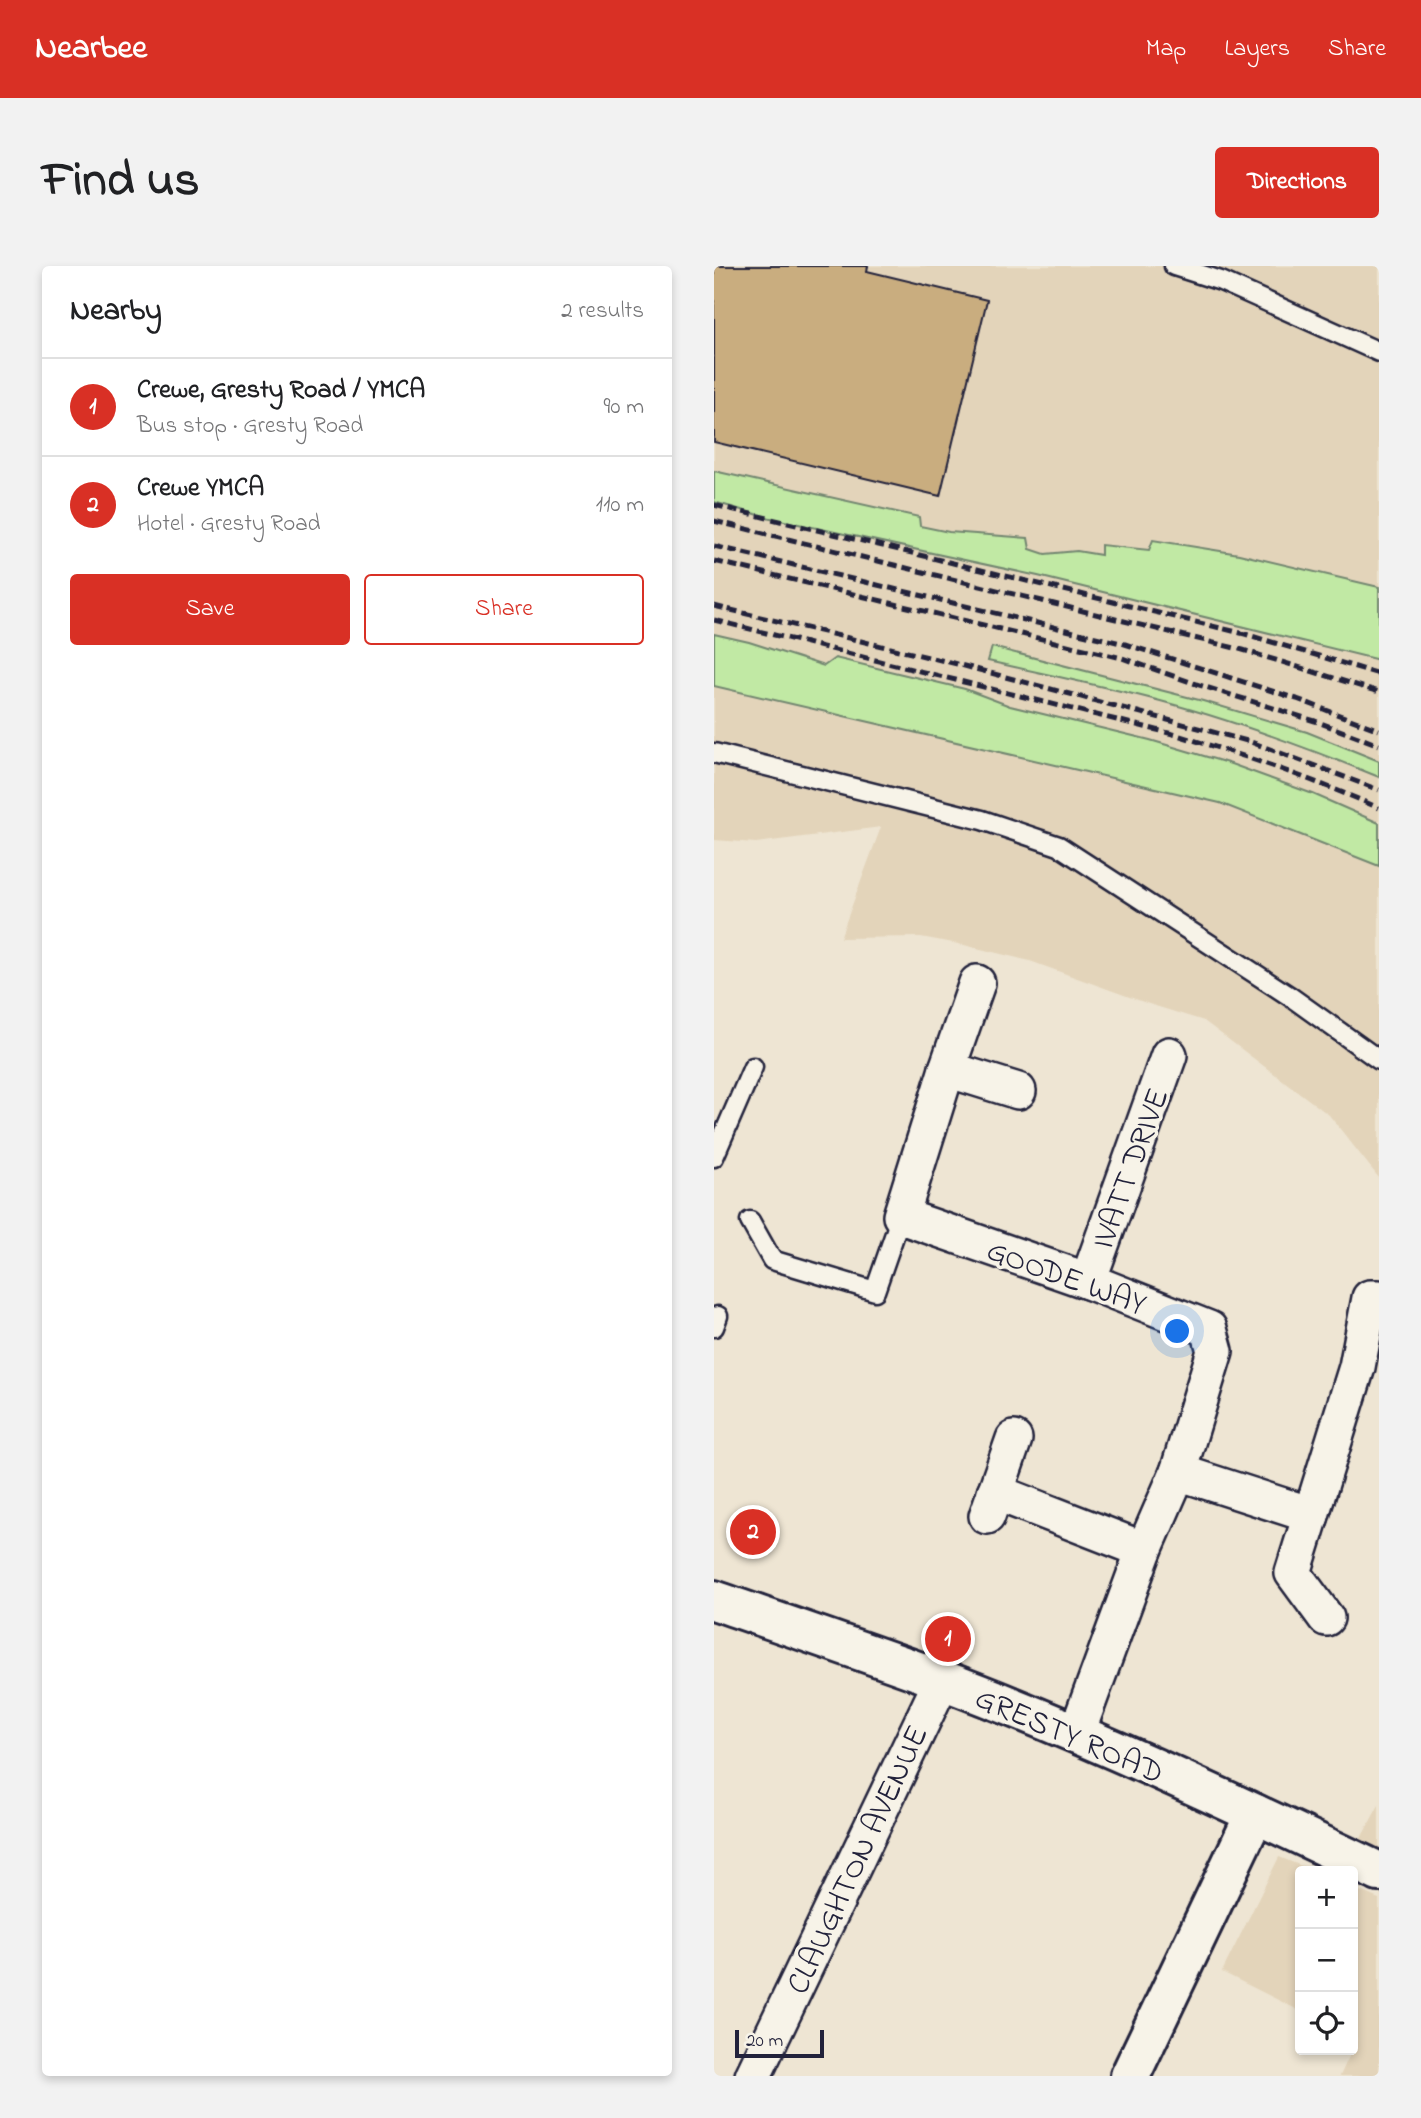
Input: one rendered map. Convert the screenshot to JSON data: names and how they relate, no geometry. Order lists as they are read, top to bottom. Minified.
{"streets":{"main road":["GRESTY ROAD"],"street":["IVATT DRIVE","GOODE WAY","CLAUGHTON AVENUE"]},"crossings":[["IVATT DRIVE","GOODE WAY"],["GOODE WAY","GRESTY ROAD"],["GRESTY ROAD","CLAUGHTON AVENUE"]],"scale_bar":"20 m","page":{"header":"Nearbee","nav":["Map","Layers","Share"],"title":"Find us","buttons":["Directions",["Save","Share"]],"heading":["Nearby","2 results"],"list":[{"mark":"1","name":"Crewe, Gresty Road / YMCA","note":"Bus stop · Gresty Road","value":"90 m"},{"mark":"2","name":"Crewe YMCA","note":"Hotel · Gresty Road","value":"110 m"}],"pins":["2","1"],"map_buttons":["+","−"],"scale":"20 m"}}
